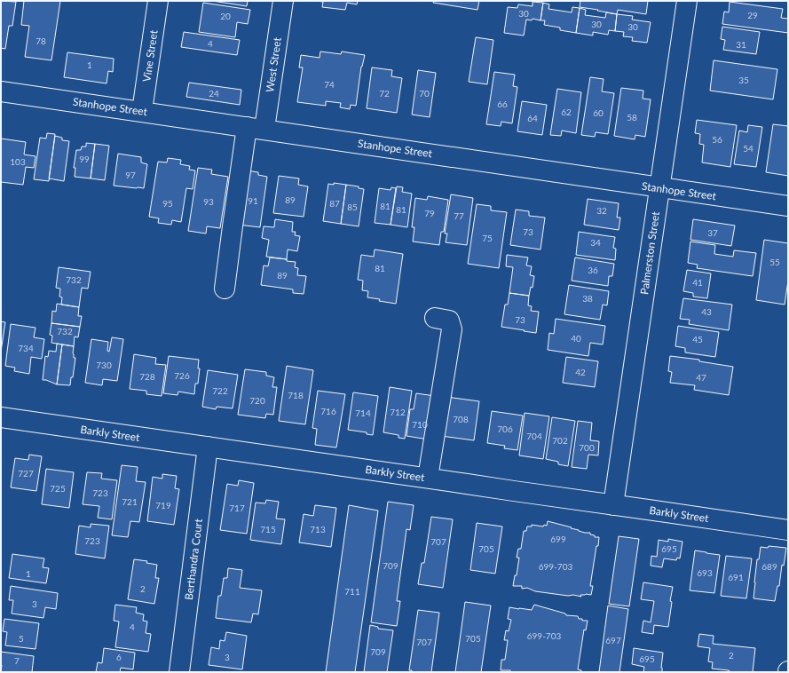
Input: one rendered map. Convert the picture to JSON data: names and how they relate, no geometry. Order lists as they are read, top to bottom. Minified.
{"streets":{"street":["Vine Street","West Street","Stanhope Street","Palmerston Street","Barkly Street","Berthandra Court"]},"crossings":[["Vine Street","Stanhope Street"],["West Street","Stanhope Street"],["Stanhope Street","Palmerston Street"],["Palmerston Street","Barkly Street"],["Barkly Street","Berthandra Court"]],"house_numbers":["30","29","20","30","30","78","4","31","1","35","74","24","72","70","66","62","60","58","64","56","54","99","103","97","89","91","93","95","87","81","85","81","32","79","77","73","37","75","34","55","81","36","89","732","41","38","43","73","732","40","45","734","730","42","726","728","47","722","718","720","716","712","714","708","710","706","704","702","700","727","725","723","721","719","717","715","713","699","723","707","705","695","709","699-703","689","693","1","691","2","711","3","4","699-703","5","705","697","707","709","2","6","3","695","7"]}
